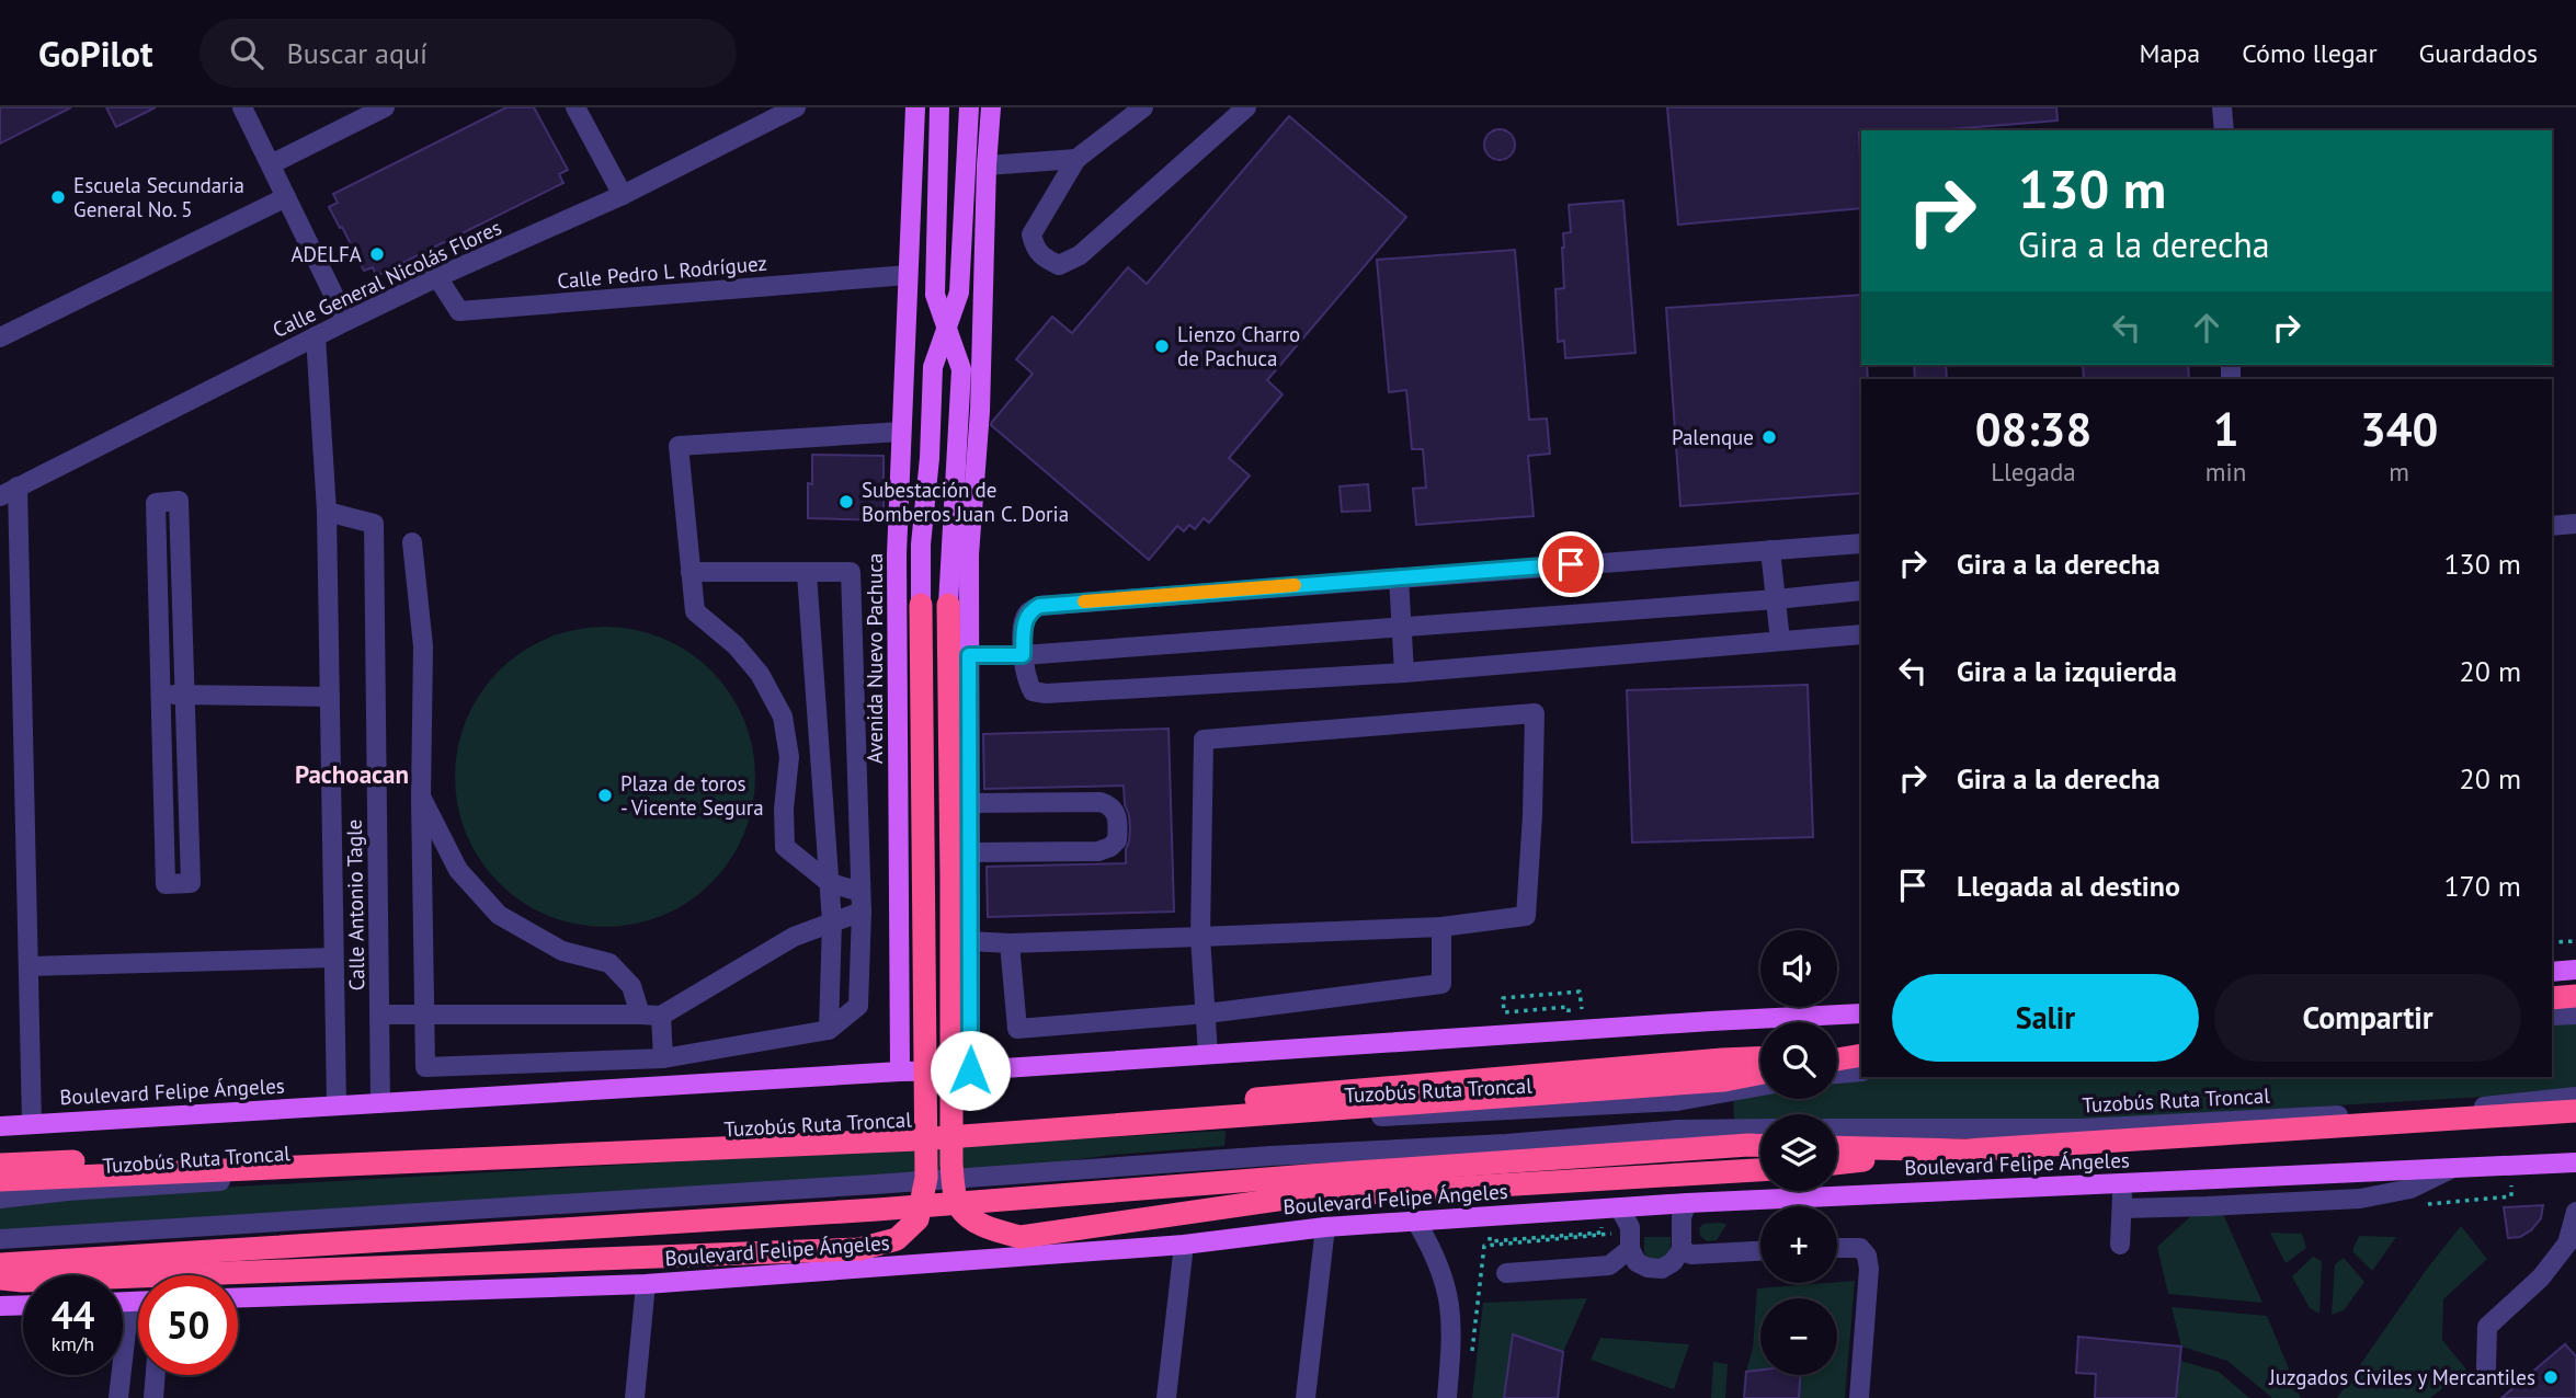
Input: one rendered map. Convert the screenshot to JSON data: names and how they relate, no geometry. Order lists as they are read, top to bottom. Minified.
{"streets":{"highway":["Boulevard Felipe Ángeles"],"main road":["Avenida Nuevo Pachuca"],"street":["Calle Pedro L Rodríguez","Calle General Nicolás Flores","Calle Antonio Tagle","Tuzobús Ruta Troncal"]},"crossings":[["Calle Pedro L Rodríguez","Calle General Nicolás Flores"],["Calle Pedro L Rodríguez","Avenida Nuevo Pachuca"],["Calle General Nicolás Flores","Calle Antonio Tagle"],["Avenida Nuevo Pachuca","Boulevard Felipe Ángeles"],["Calle Antonio Tagle","Boulevard Felipe Ángeles"]],"districts":["Pachoacan"],"places":["Escuela Secundaria General No. 5","ADELFA","Lienzo Charro de Pachuca","Palenque","Subestación de Bomberos Juan C. Doria","Plaza de toros - Vicente Segura","Juzgados Civiles y Mercantiles"],"page":{"header":"GoPilot","search":"Buscar aquí","nav":["Mapa","Cómo llegar","Guardados"],"turn":["130 m","Gira a la derecha"],"eta":["08:38","Llegada","1","min","340","m"],"list":[{"name":"Gira a la derecha","value":"130 m"},{"name":"Gira a la izquierda","value":"20 m"},{"name":"Gira a la derecha","value":"20 m"},{"name":"Llegada al destino","value":"170 m"}],"map_buttons":["+","−"],"buttons":["Salir","Compartir"],"speed":"44 km/h","limit":"50"}}
